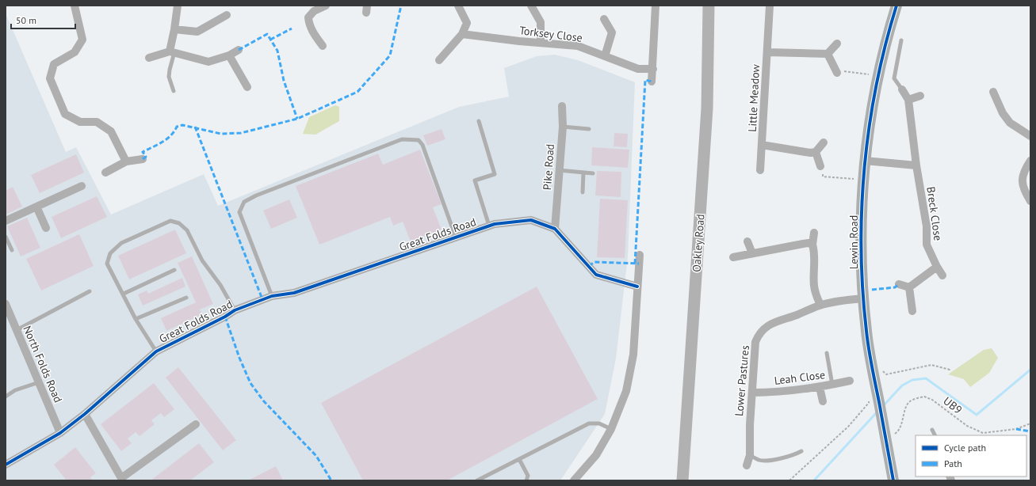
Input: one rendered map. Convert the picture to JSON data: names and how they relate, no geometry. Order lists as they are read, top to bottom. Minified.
{"streets":{"main road":["Oakley Road"],"street":["Torksey Close","Little Meadow","Pike Road","Breck Close","Great Folds Road","Lewin Road","North Folds Road","Leah Close","Lower Pastures"],"path":["UB9"]},"crossings":[["Pike Road","Great Folds Road"],["Great Folds Road","North Folds Road"],["Lewin Road","Lower Pastures"],["Lewin Road","UB9"],["Leah Close","Lower Pastures"]],"legend":["Cycle path","Path"],"scale_bar":"50 m"}
